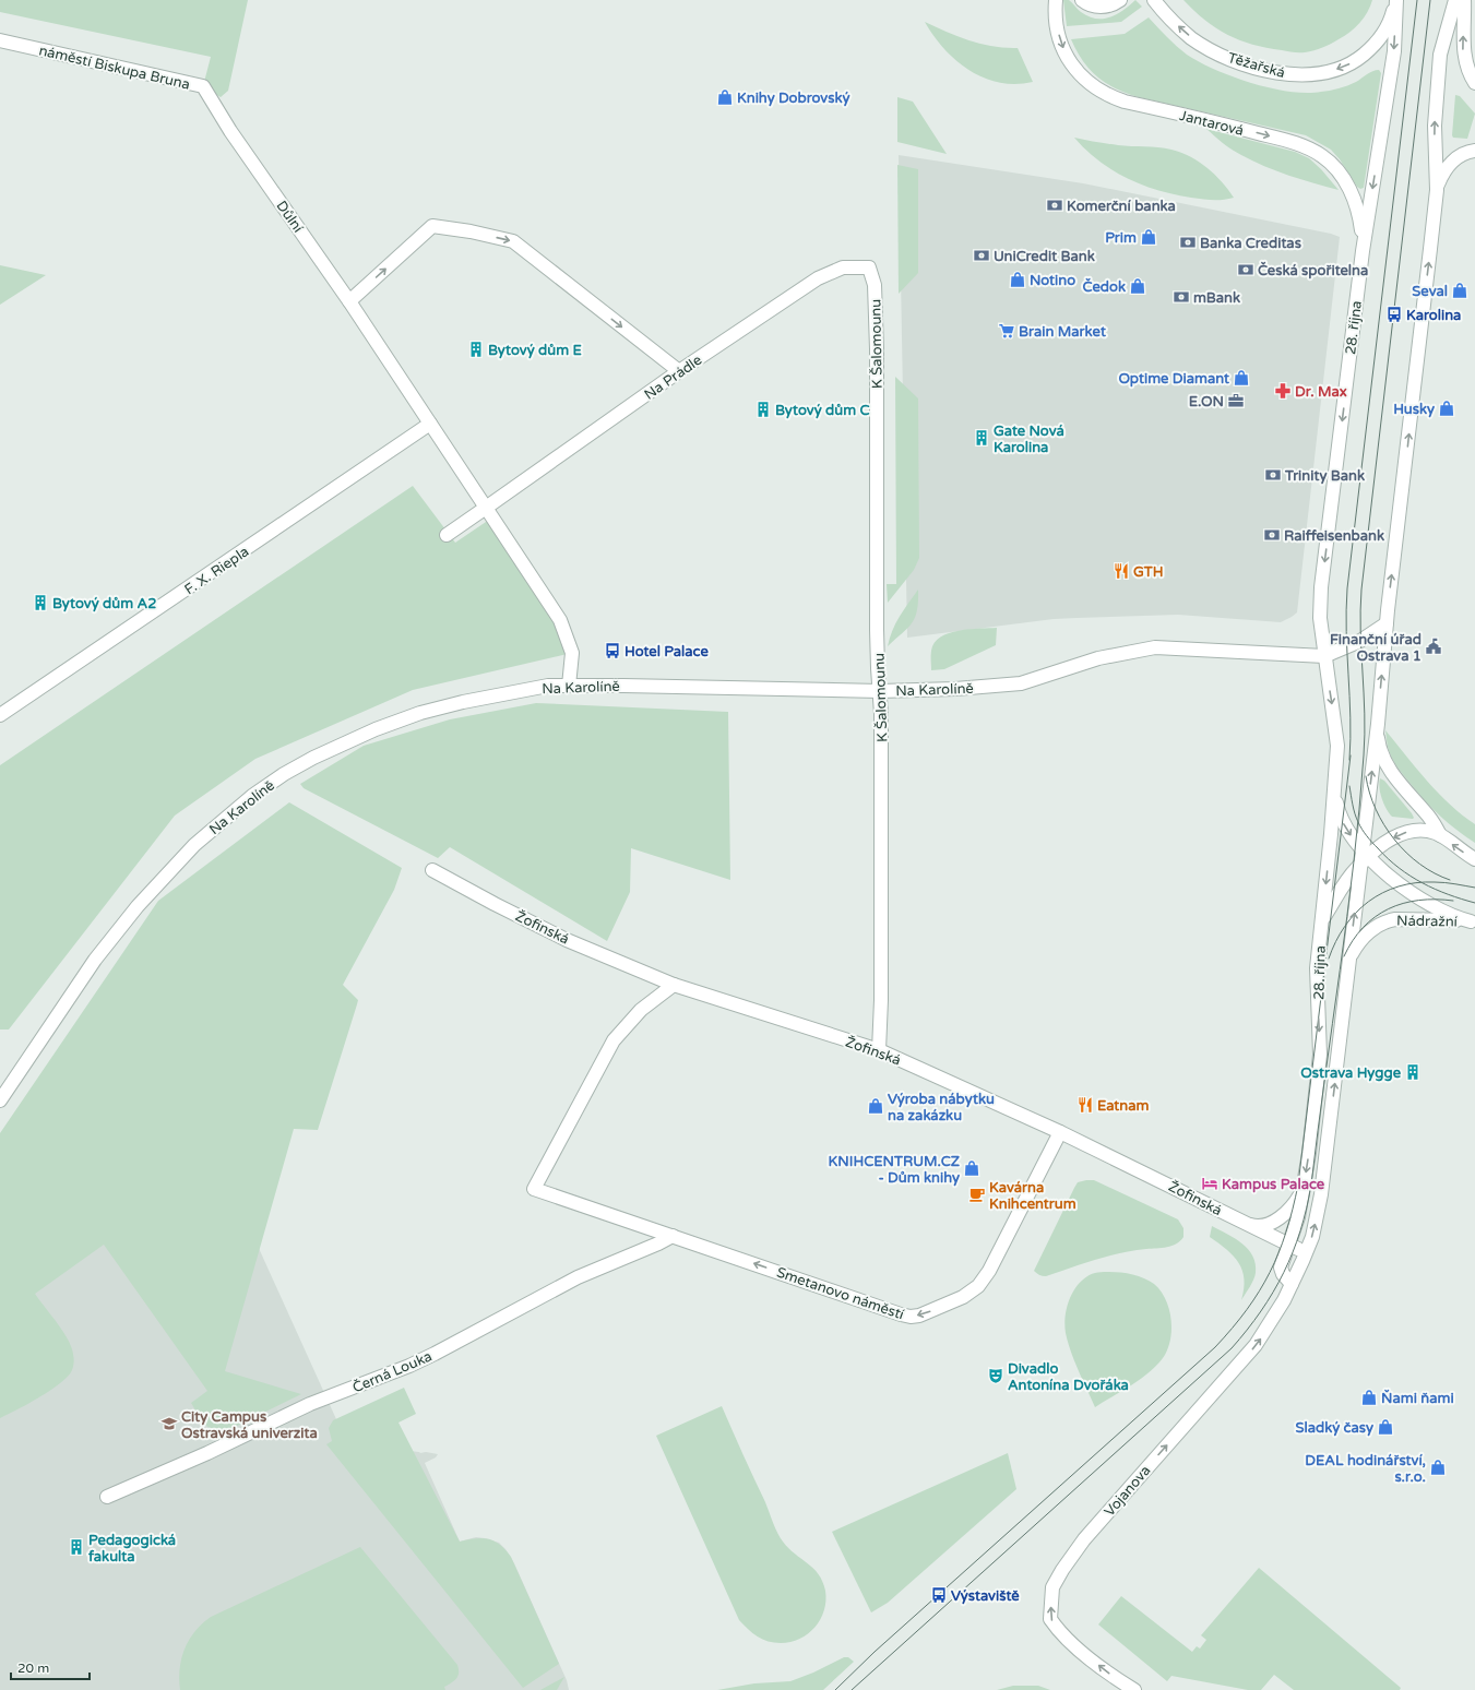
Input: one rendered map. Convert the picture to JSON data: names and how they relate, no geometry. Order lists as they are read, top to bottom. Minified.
{"streets":{"street":["Těžařská","náměstí Biskupa Bruna","Jantarová","Důlní","28. října","K Šalomounu","Na Prádle","F. X. Riepla","Na Karolíně","Nádražní","Žofinská","Smetanovo náměstí","Černá Louka","Vojanova"]},"crossings":[["Těžařská","28. října"],["náměstí Biskupa Bruna","Důlní"],["Jantarová","28. října"],["28. října","Na Karolíně"],["28. října","Nádražní"],["28. října","Žofinská"],["28. října","Vojanova"],["K Šalomounu","Na Prádle"],["K Šalomounu","Na Karolíně"],["K Šalomounu","Žofinská"],["Nádražní","Vojanova"],["Žofinská","Smetanovo náměstí"],["Žofinská","Vojanova"],["Smetanovo náměstí","Černá Louka"]],"one_way":["Jantarová","Smetanovo náměstí","Vojanova"],"places":{"shop":["Knihy Dobrovský","Prim","Notino","Čedok","Seval","Optime Diamant","Husky","Výroba nábytku na zakázku","KNIHCENTRUM.CZ - Dům knihy","Ňami ňami","Sladký časy","DEAL hodinářství, s.r.o."],"bank":["Komerční banka","Banka Creditas","UniCredit Bank","Česká spořitelna","mBank","Trinity Bank","Raiffeisenbank"],"bus stop":["Karolina","Hotel Palace","Výstaviště"],"supermarket":["Brain Market"],"building":["Bytový dům E","Bytový dům C","Gate Nová Karolina","Bytový dům A2","Ostrava Hygge","Pedagogická fakulta"],"pharmacy":["Dr. Max"],"office":["E.ON"],"restaurant":["GTH","Eatnam"],"public building":["Finanční úřad Ostrava 1"],"hotel":["Kampus Palace"],"cafe":["Kavárna Knihcentrum"],"theatre":["Divadlo Antonína Dvořáka"],"school or university":["City Campus Ostravská univerzita"]},"scale_bar":"20 m"}
